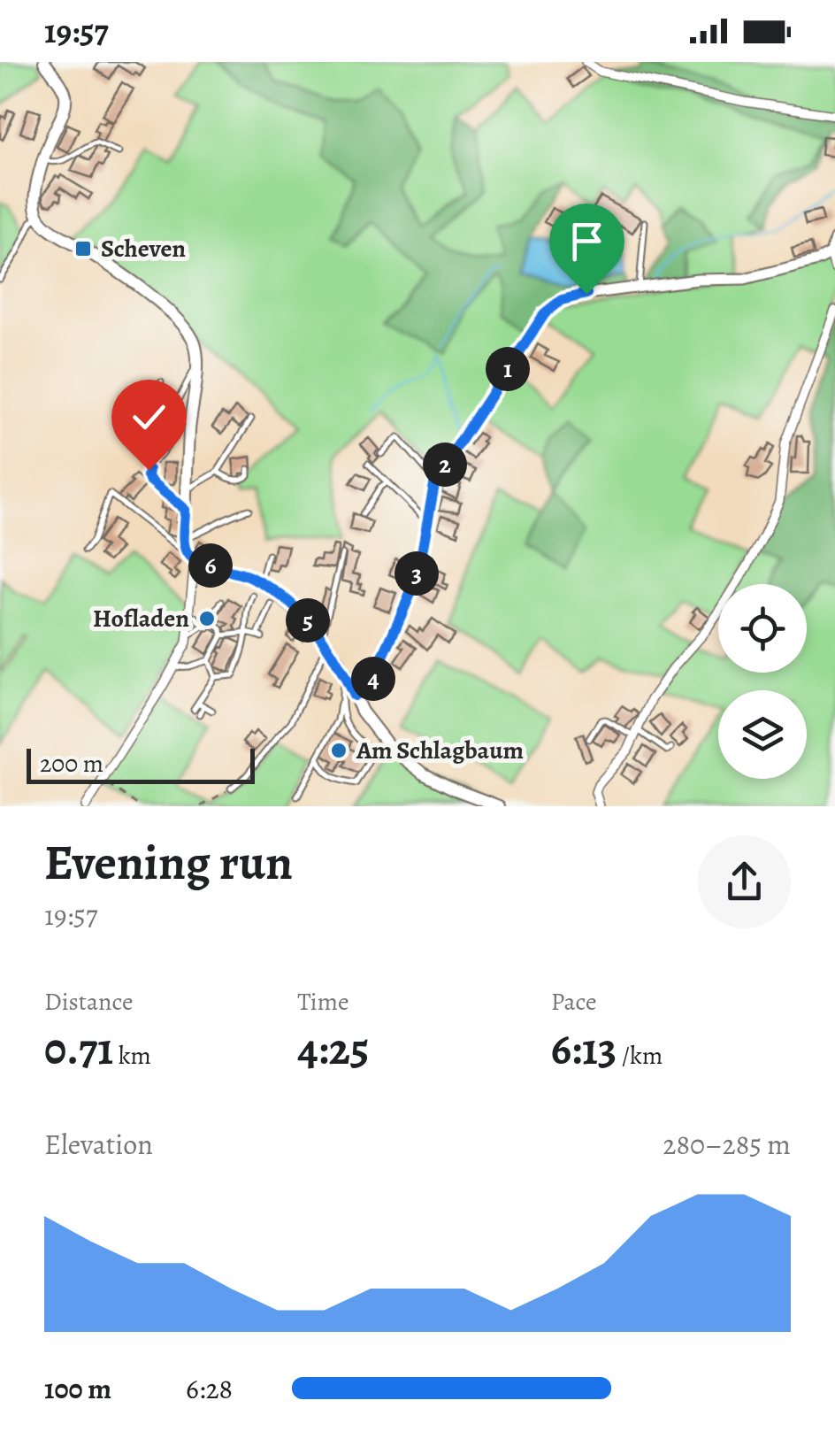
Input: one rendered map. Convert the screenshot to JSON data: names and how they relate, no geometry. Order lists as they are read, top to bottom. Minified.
{"places":{"transit":["Scheven"],"other":["Hofladen","Am Schlagbaum"]},"scale_bar":"200 m","page":{"status":"19:57","pins":["1","2","6","3","5","4"],"scale":"200 m","heading":["Evening run","19:57"],"stats":[["Distance","0.71 km"],["Time","4:25"],["Pace","6:13 /km"]],"chart":["Elevation","280–285 m"],"list":[{"name":"100 m","note":"6:28"}]}}
